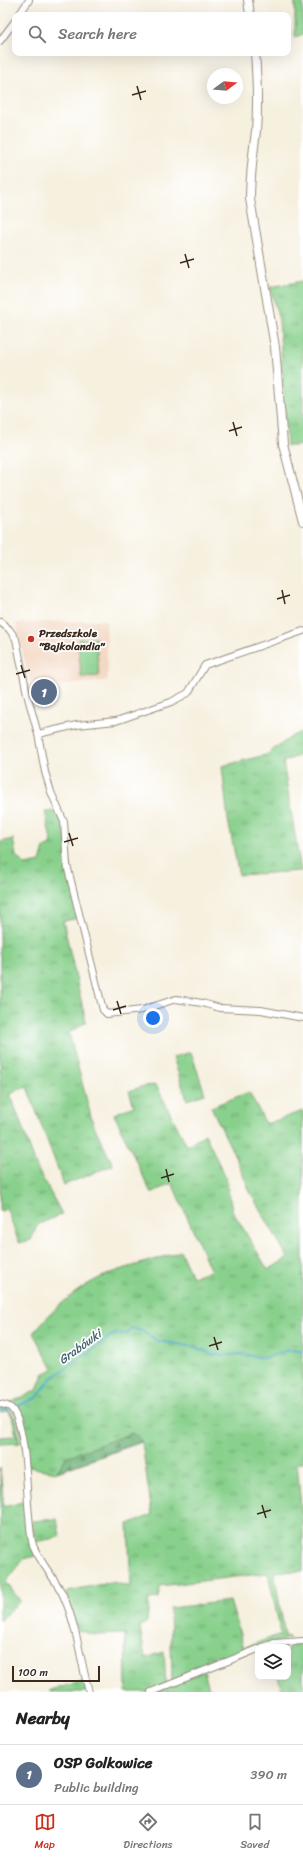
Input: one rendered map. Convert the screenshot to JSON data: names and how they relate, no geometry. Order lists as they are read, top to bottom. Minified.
{"water":["Grabówki"],"places":["Przedszkole \"Bajkolandia\""],"scale_bar":"100 m","north":"right","page":{"search":"Search here","pins":"1","scale":"100 m","heading":"Nearby","list":[{"mark":"1","name":"OSP Golkowice","note":"Public building","value":"390 m"}],"nav":["Map","Directions","Saved"]}}
